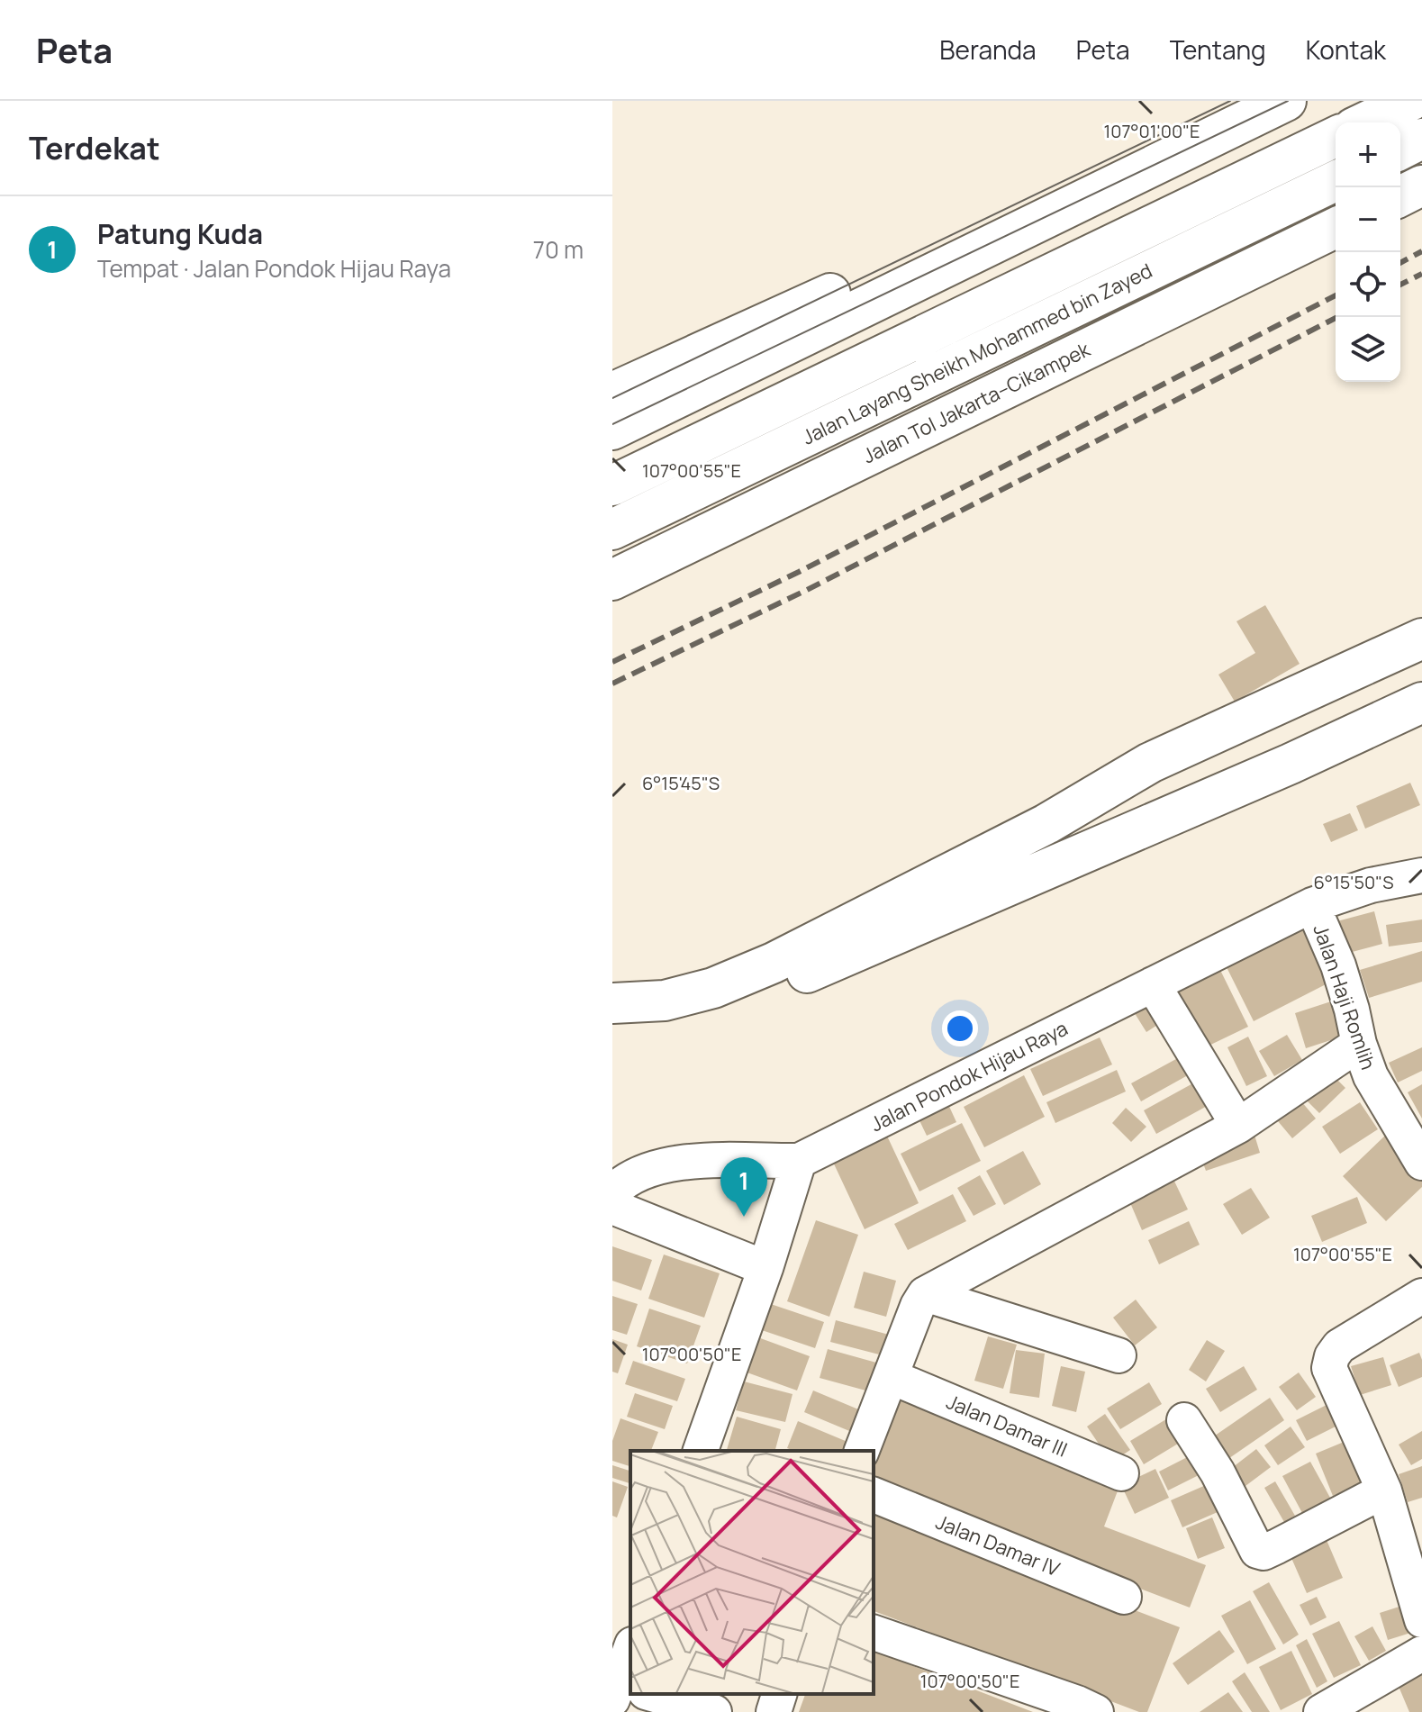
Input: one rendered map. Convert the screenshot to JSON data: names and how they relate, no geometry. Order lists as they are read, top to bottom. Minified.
{"streets":{"highway":["Jalan Layang Sheikh Mohammed bin Zayed","Jalan Tol Jakarta–Cikampek"],"street":["Jalan Haji Romlih","Jalan Pondok Hijau Raya","Jalan Damar III","Jalan Damar IV"]},"crossings":[["Jalan Haji Romlih","Jalan Pondok Hijau Raya"]],"page":{"header":"Peta","nav":["Beranda","Peta","Tentang","Kontak"],"heading":"Terdekat","map_buttons":["+","−"],"list":[{"mark":"1","name":"Patung Kuda","note":"Tempat · Jalan Pondok Hijau Raya","value":"70 m"}],"pins":"1"},"coordinates":["107°01'00\"E","107°00'55\"E","6°15'45\"S","6°15'50\"S","107°00'50\"E"]}
